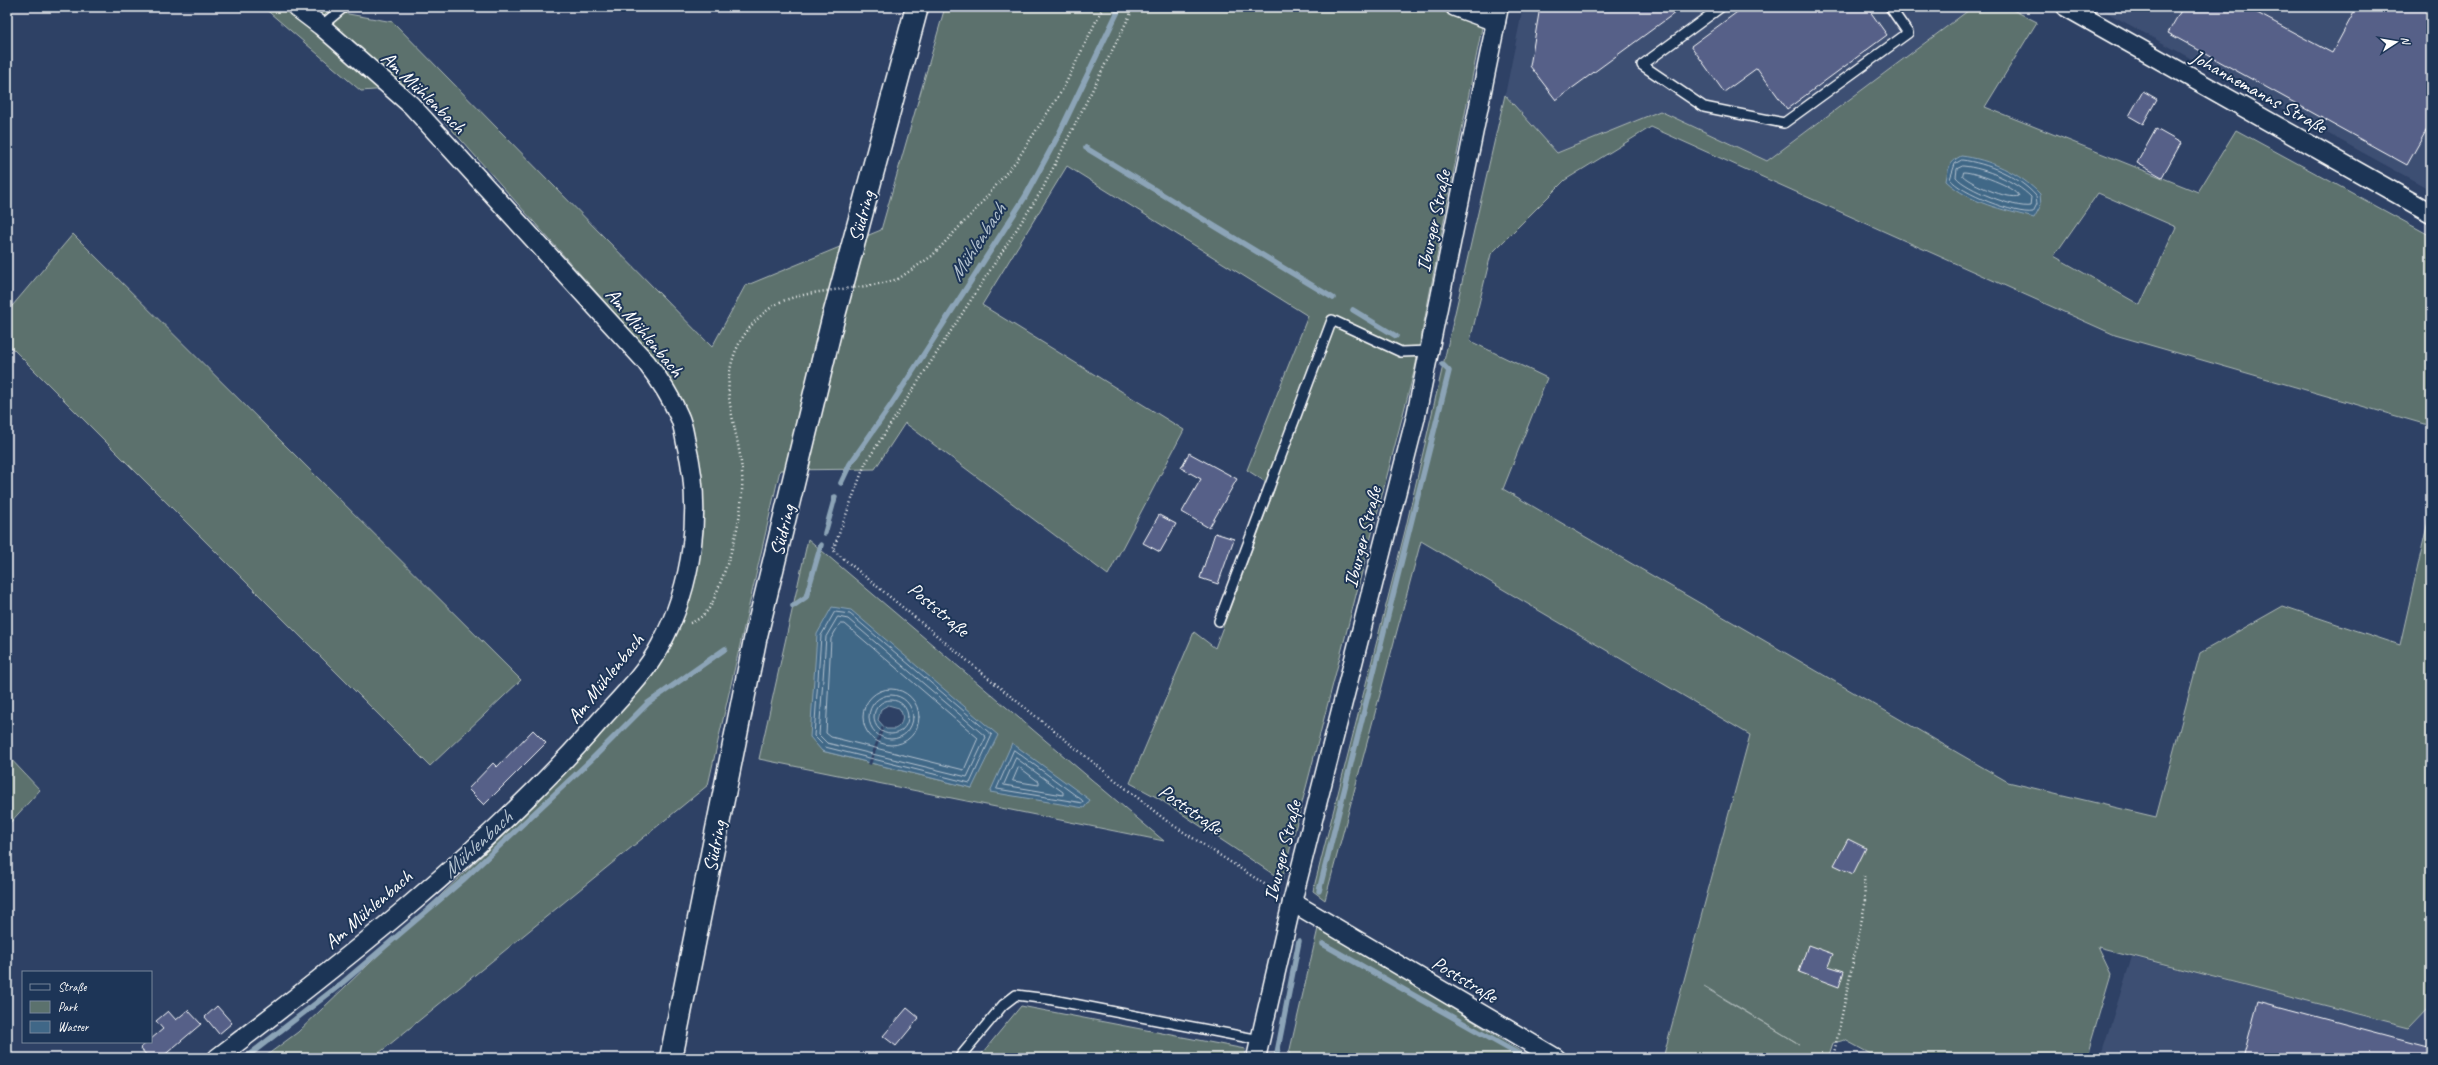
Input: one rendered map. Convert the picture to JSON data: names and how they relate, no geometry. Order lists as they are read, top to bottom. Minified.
{"streets":{"main road":["Südring"],"street":["Johannemanns Straße","Am Mühlenbach","Iburger Straße","Poststraße"]},"crossings":[["Iburger Straße","Poststraße"]],"water":["Mühlenbach"],"legend":["Straße","Park","Wasser"],"north":"right"}
